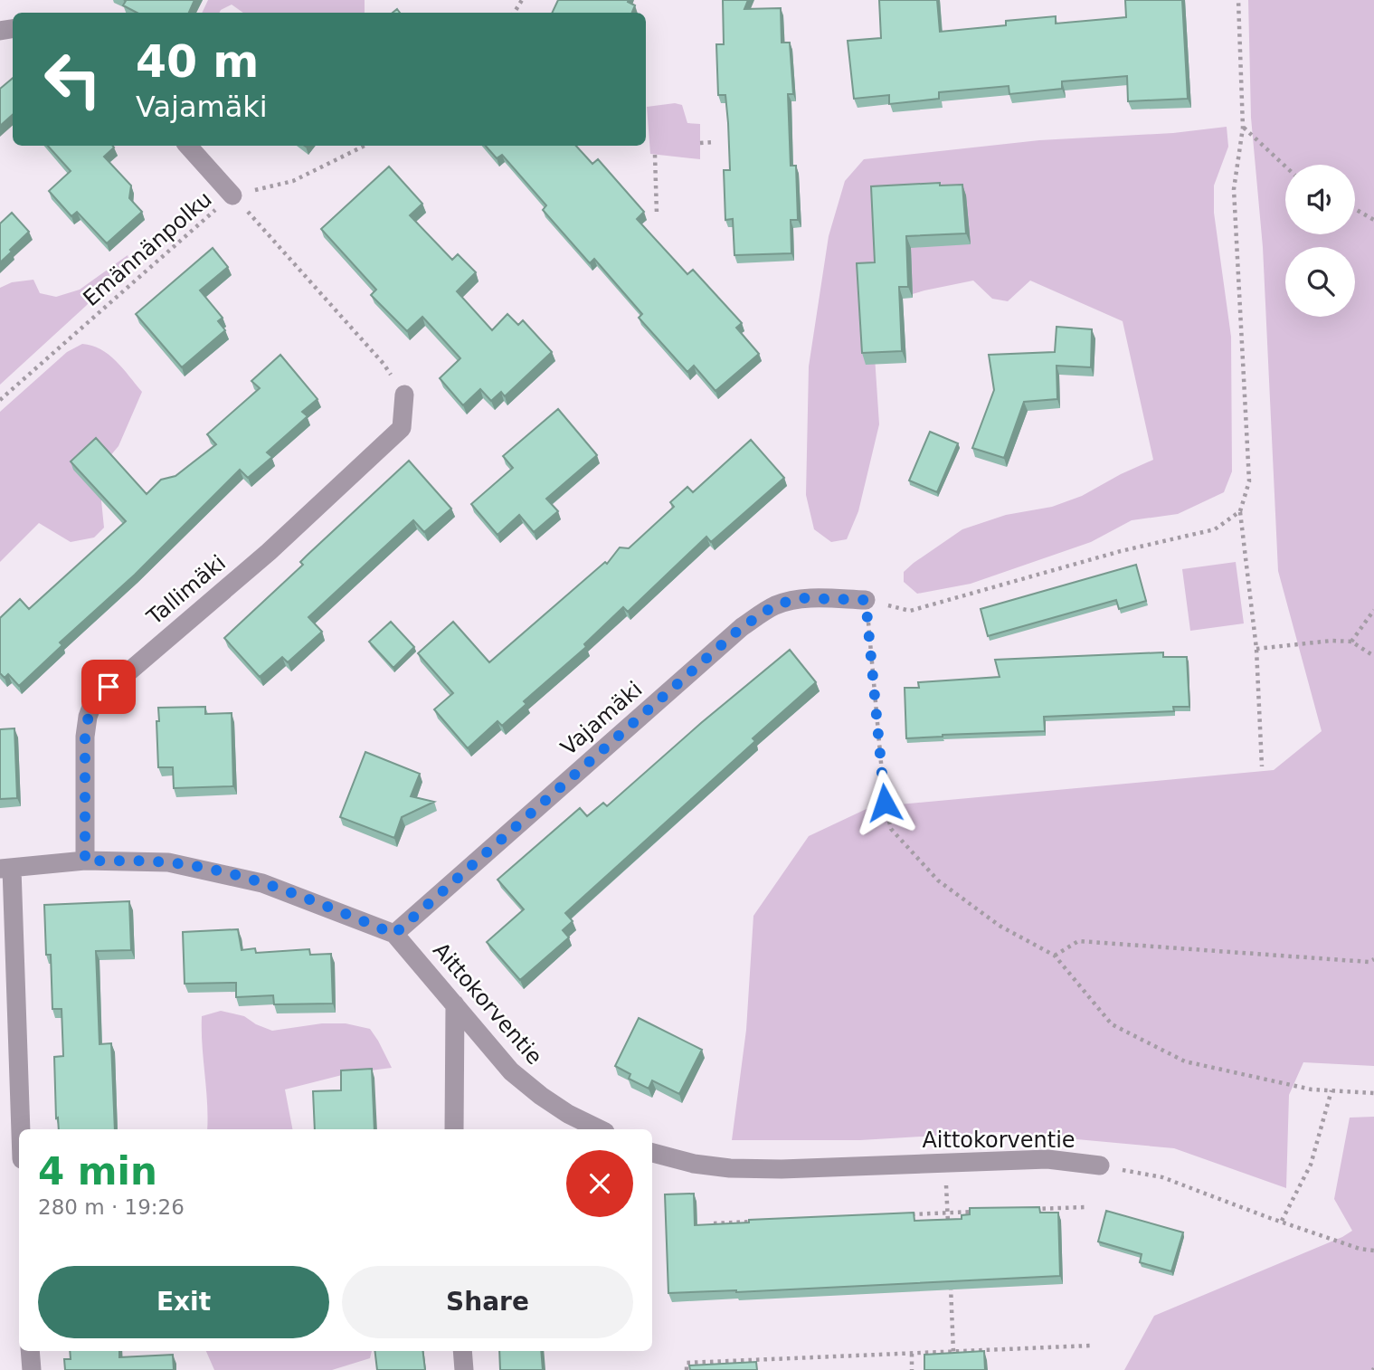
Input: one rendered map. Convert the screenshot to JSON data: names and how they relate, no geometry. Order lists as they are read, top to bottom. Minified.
{"streets":{"street":["Tallimäki","Vajamäki","Aittokorventie"],"path":["Emännänpolku"]},"crossings":[["Tallimäki","Aittokorventie"],["Vajamäki","Aittokorventie"]],"page":{"turn":["40 m","Vajamäki"],"heading":["4 min","280 m · 19:26"],"buttons":["Exit","Share"]}}
